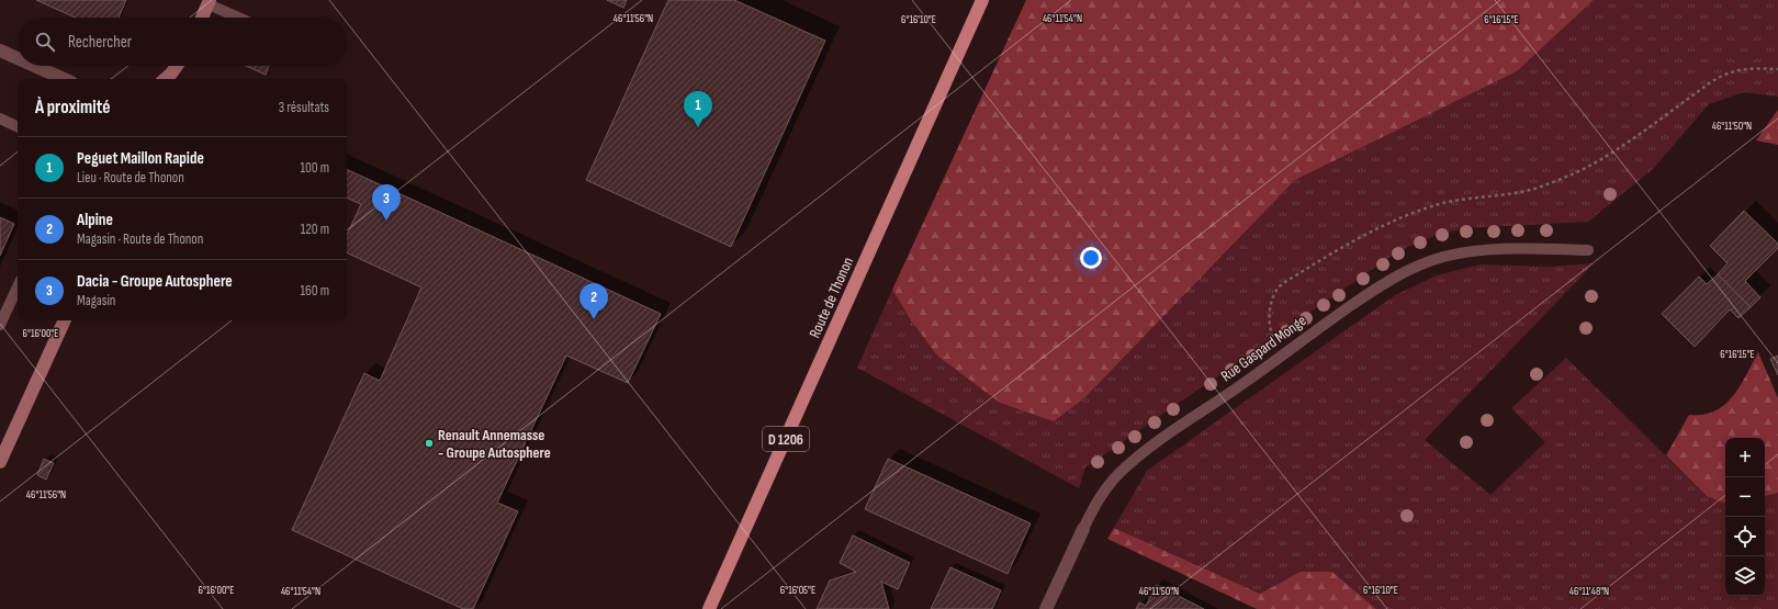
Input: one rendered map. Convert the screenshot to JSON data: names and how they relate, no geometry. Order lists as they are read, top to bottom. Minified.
{"streets":{"main road":["Route de Thonon","D 1206"],"street":["Rue Gaspard Monge"]},"places":["Renault Annemasse - Groupe Autosphere"],"page":{"search":"Rechercher","heading":["À proximité","3 résultats"],"pins":["1","3","2"],"list":[{"mark":"1","name":"Peguet Maillon Rapide","note":"Lieu · Route de Thonon","value":"100 m"},{"mark":"2","name":"Alpine","note":"Magasin · Route de Thonon","value":"120 m"},{"mark":"3","name":"Dacia - Groupe Autosphere","note":"Magasin","value":"160 m"}],"map_buttons":["+","−"]},"coordinates":["46°11'54\"N","46°11'56\"N","6°16'10\"E","6°16'15\"E","46°11'50\"N","6°16'00\"E","6°16'05\"E","46°11'48\"N"]}
